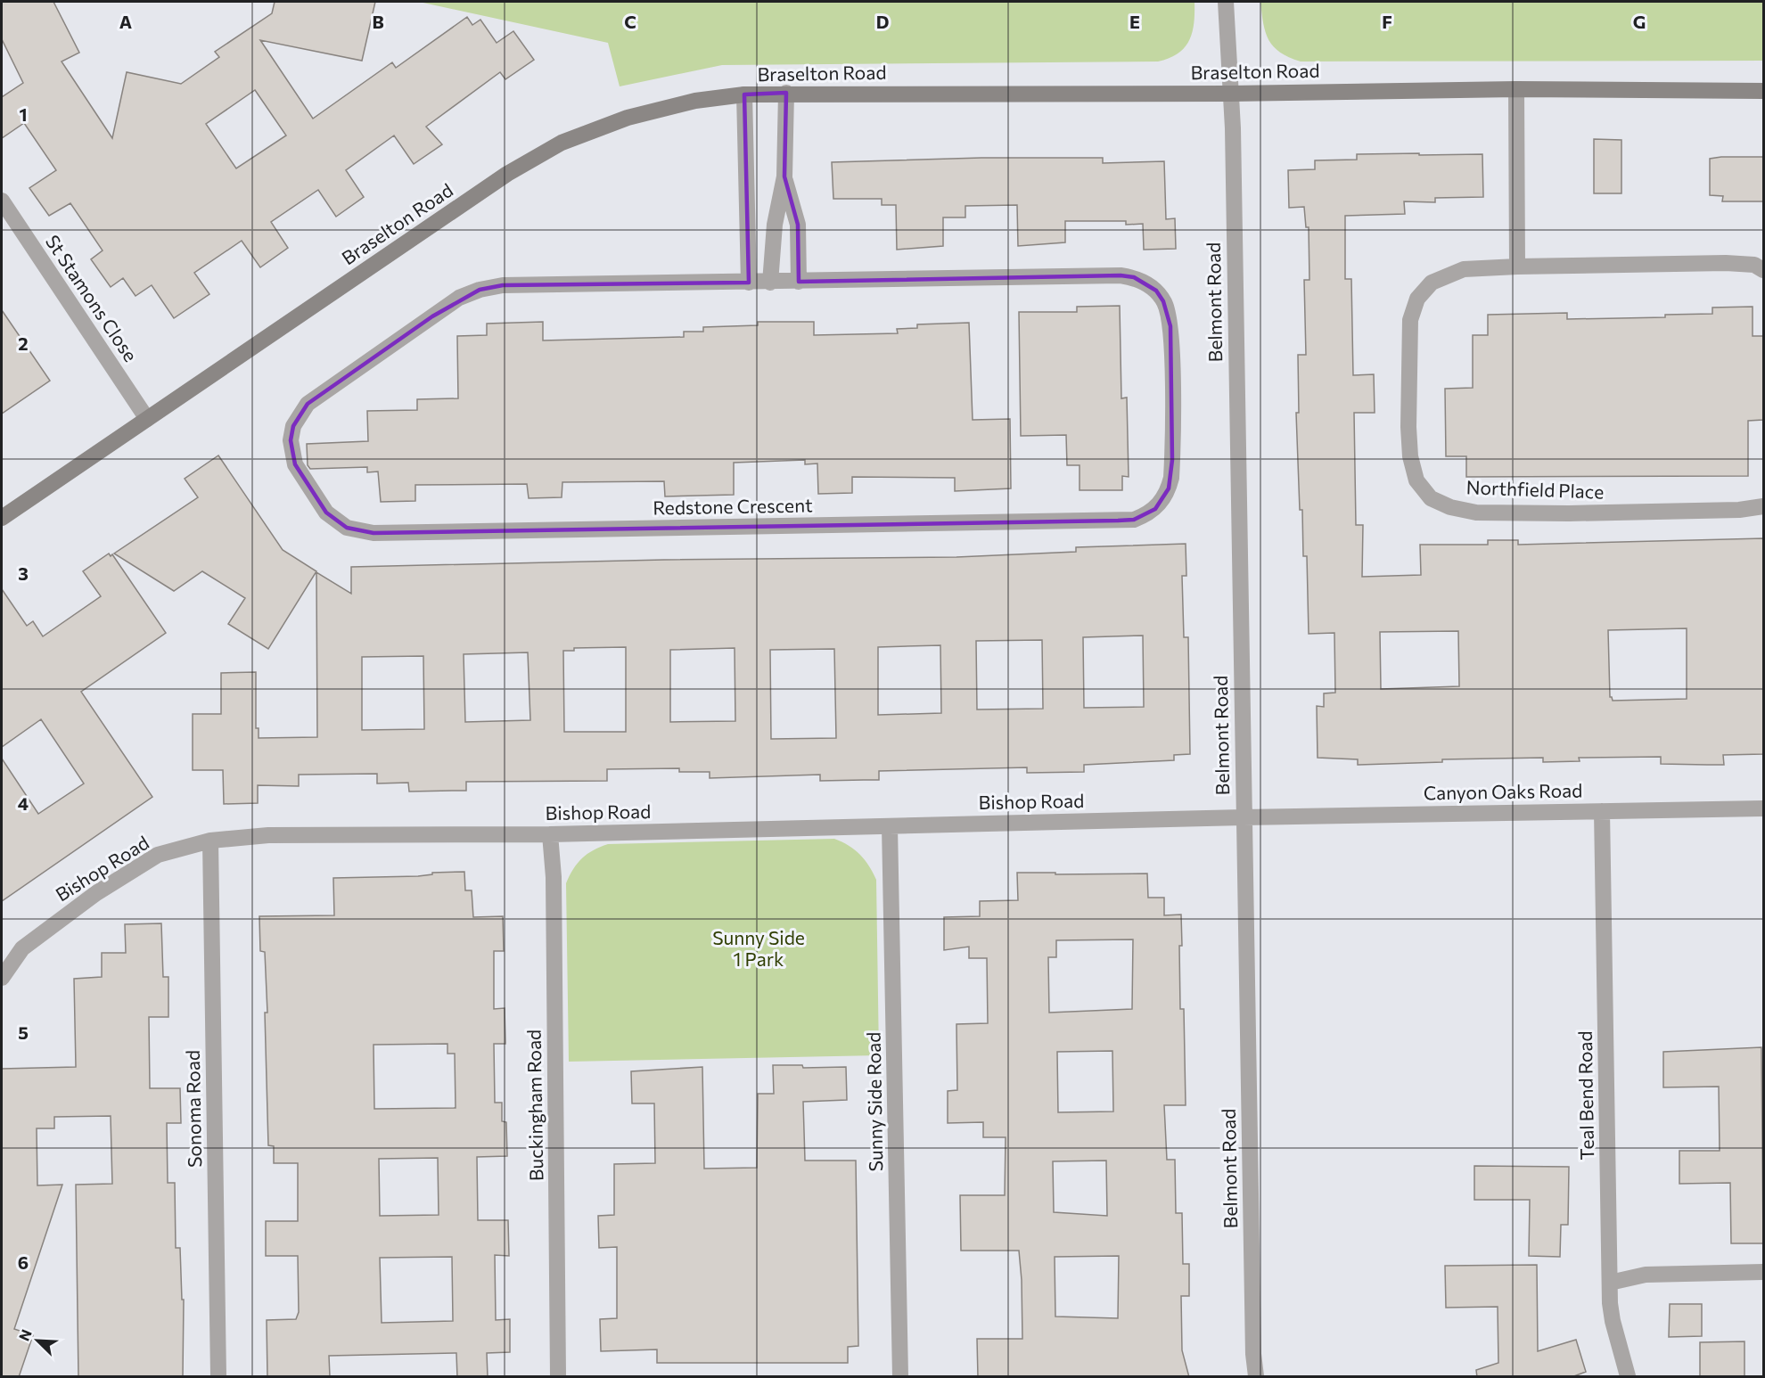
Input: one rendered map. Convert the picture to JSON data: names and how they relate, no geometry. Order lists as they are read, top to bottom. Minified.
{"streets":{"street":["Braselton Road","St Stamons Close","Belmont Road","Northfield Place","Redstone Crescent","Canyon Oaks Road","Bishop Road","Teal Bend Road","Sunny Side Road","Buckingham Road","Sonoma Road"]},"crossings":[["Braselton Road","St Stamons Close"],["Braselton Road","Belmont Road"],["Belmont Road","Canyon Oaks Road"],["Belmont Road","Bishop Road"],["Canyon Oaks Road","Bishop Road"],["Canyon Oaks Road","Teal Bend Road"],["Bishop Road","Sunny Side Road"],["Bishop Road","Buckingham Road"],["Bishop Road","Sonoma Road"]],"parks":["Sunny Side 1 Park"],"north":"top left","grid":{"columns":["A","B","C","D","E","F","G"],"rows":["1","2","3","4","5","6"]}}
